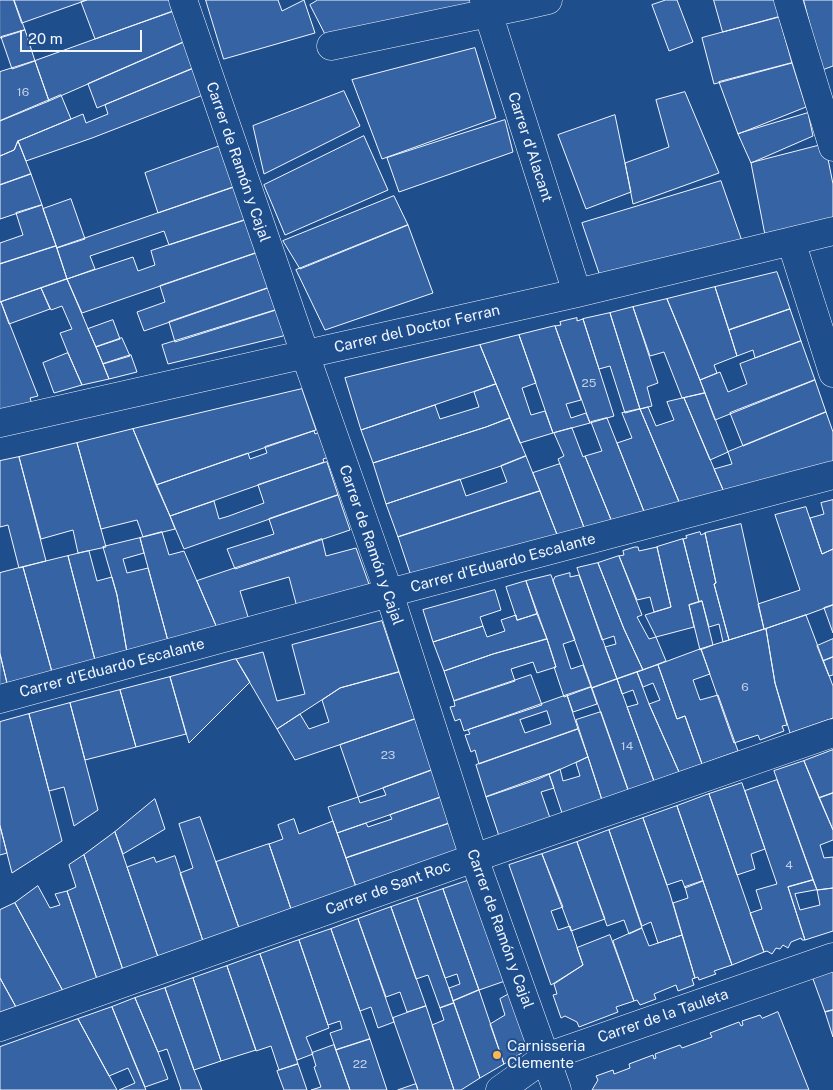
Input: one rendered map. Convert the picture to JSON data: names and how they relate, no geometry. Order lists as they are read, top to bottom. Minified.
{"streets":{"street":["Carrer d'Alacant","Carrer de Ramón y Cajal","Carrer del Doctor Ferran","Carrer d'Eduardo Escalante","Carrer de Sant Roc","Carrer de la Tauleta"]},"crossings":[["Carrer d'Alacant","Carrer del Doctor Ferran"],["Carrer de Ramón y Cajal","Carrer del Doctor Ferran"],["Carrer de Ramón y Cajal","Carrer d'Eduardo Escalante"],["Carrer de Ramón y Cajal","Carrer de Sant Roc"],["Carrer de Ramón y Cajal","Carrer de la Tauleta"]],"places":["Carnisseria Clemente"],"house_numbers":["16","25","6","14","23","4","22"],"scale_bar":"20 m"}
